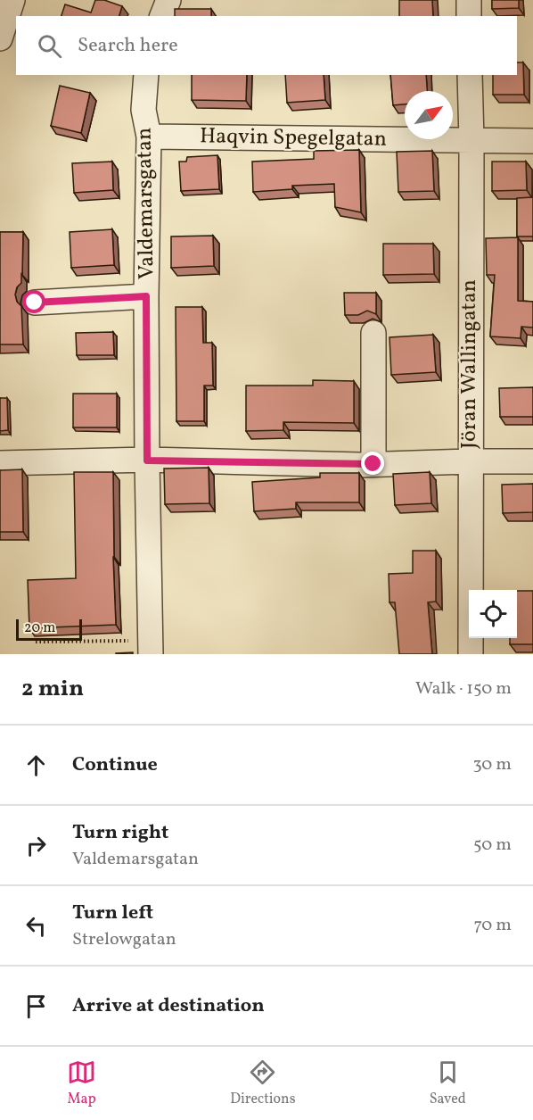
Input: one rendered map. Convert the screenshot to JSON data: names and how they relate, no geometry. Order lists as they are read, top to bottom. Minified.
{"streets":{"street":["Haqvin Spegelgatan","Valdemarsgatan","Jöran Wallingatan"]},"crossings":[["Haqvin Spegelgatan","Valdemarsgatan"],["Haqvin Spegelgatan","Jöran Wallingatan"]],"scale_bar":"20 m","north":"top right","page":{"search":"Search here","scale":"20 m","heading":["2 min","Walk · 150 m"],"list":[["Continue","30 m"],["Turn right","Valdemarsgatan","50 m"],["Turn left","Strelowgatan","70 m"],"Arrive at destination"],"nav":["Map","Directions","Saved"]}}
